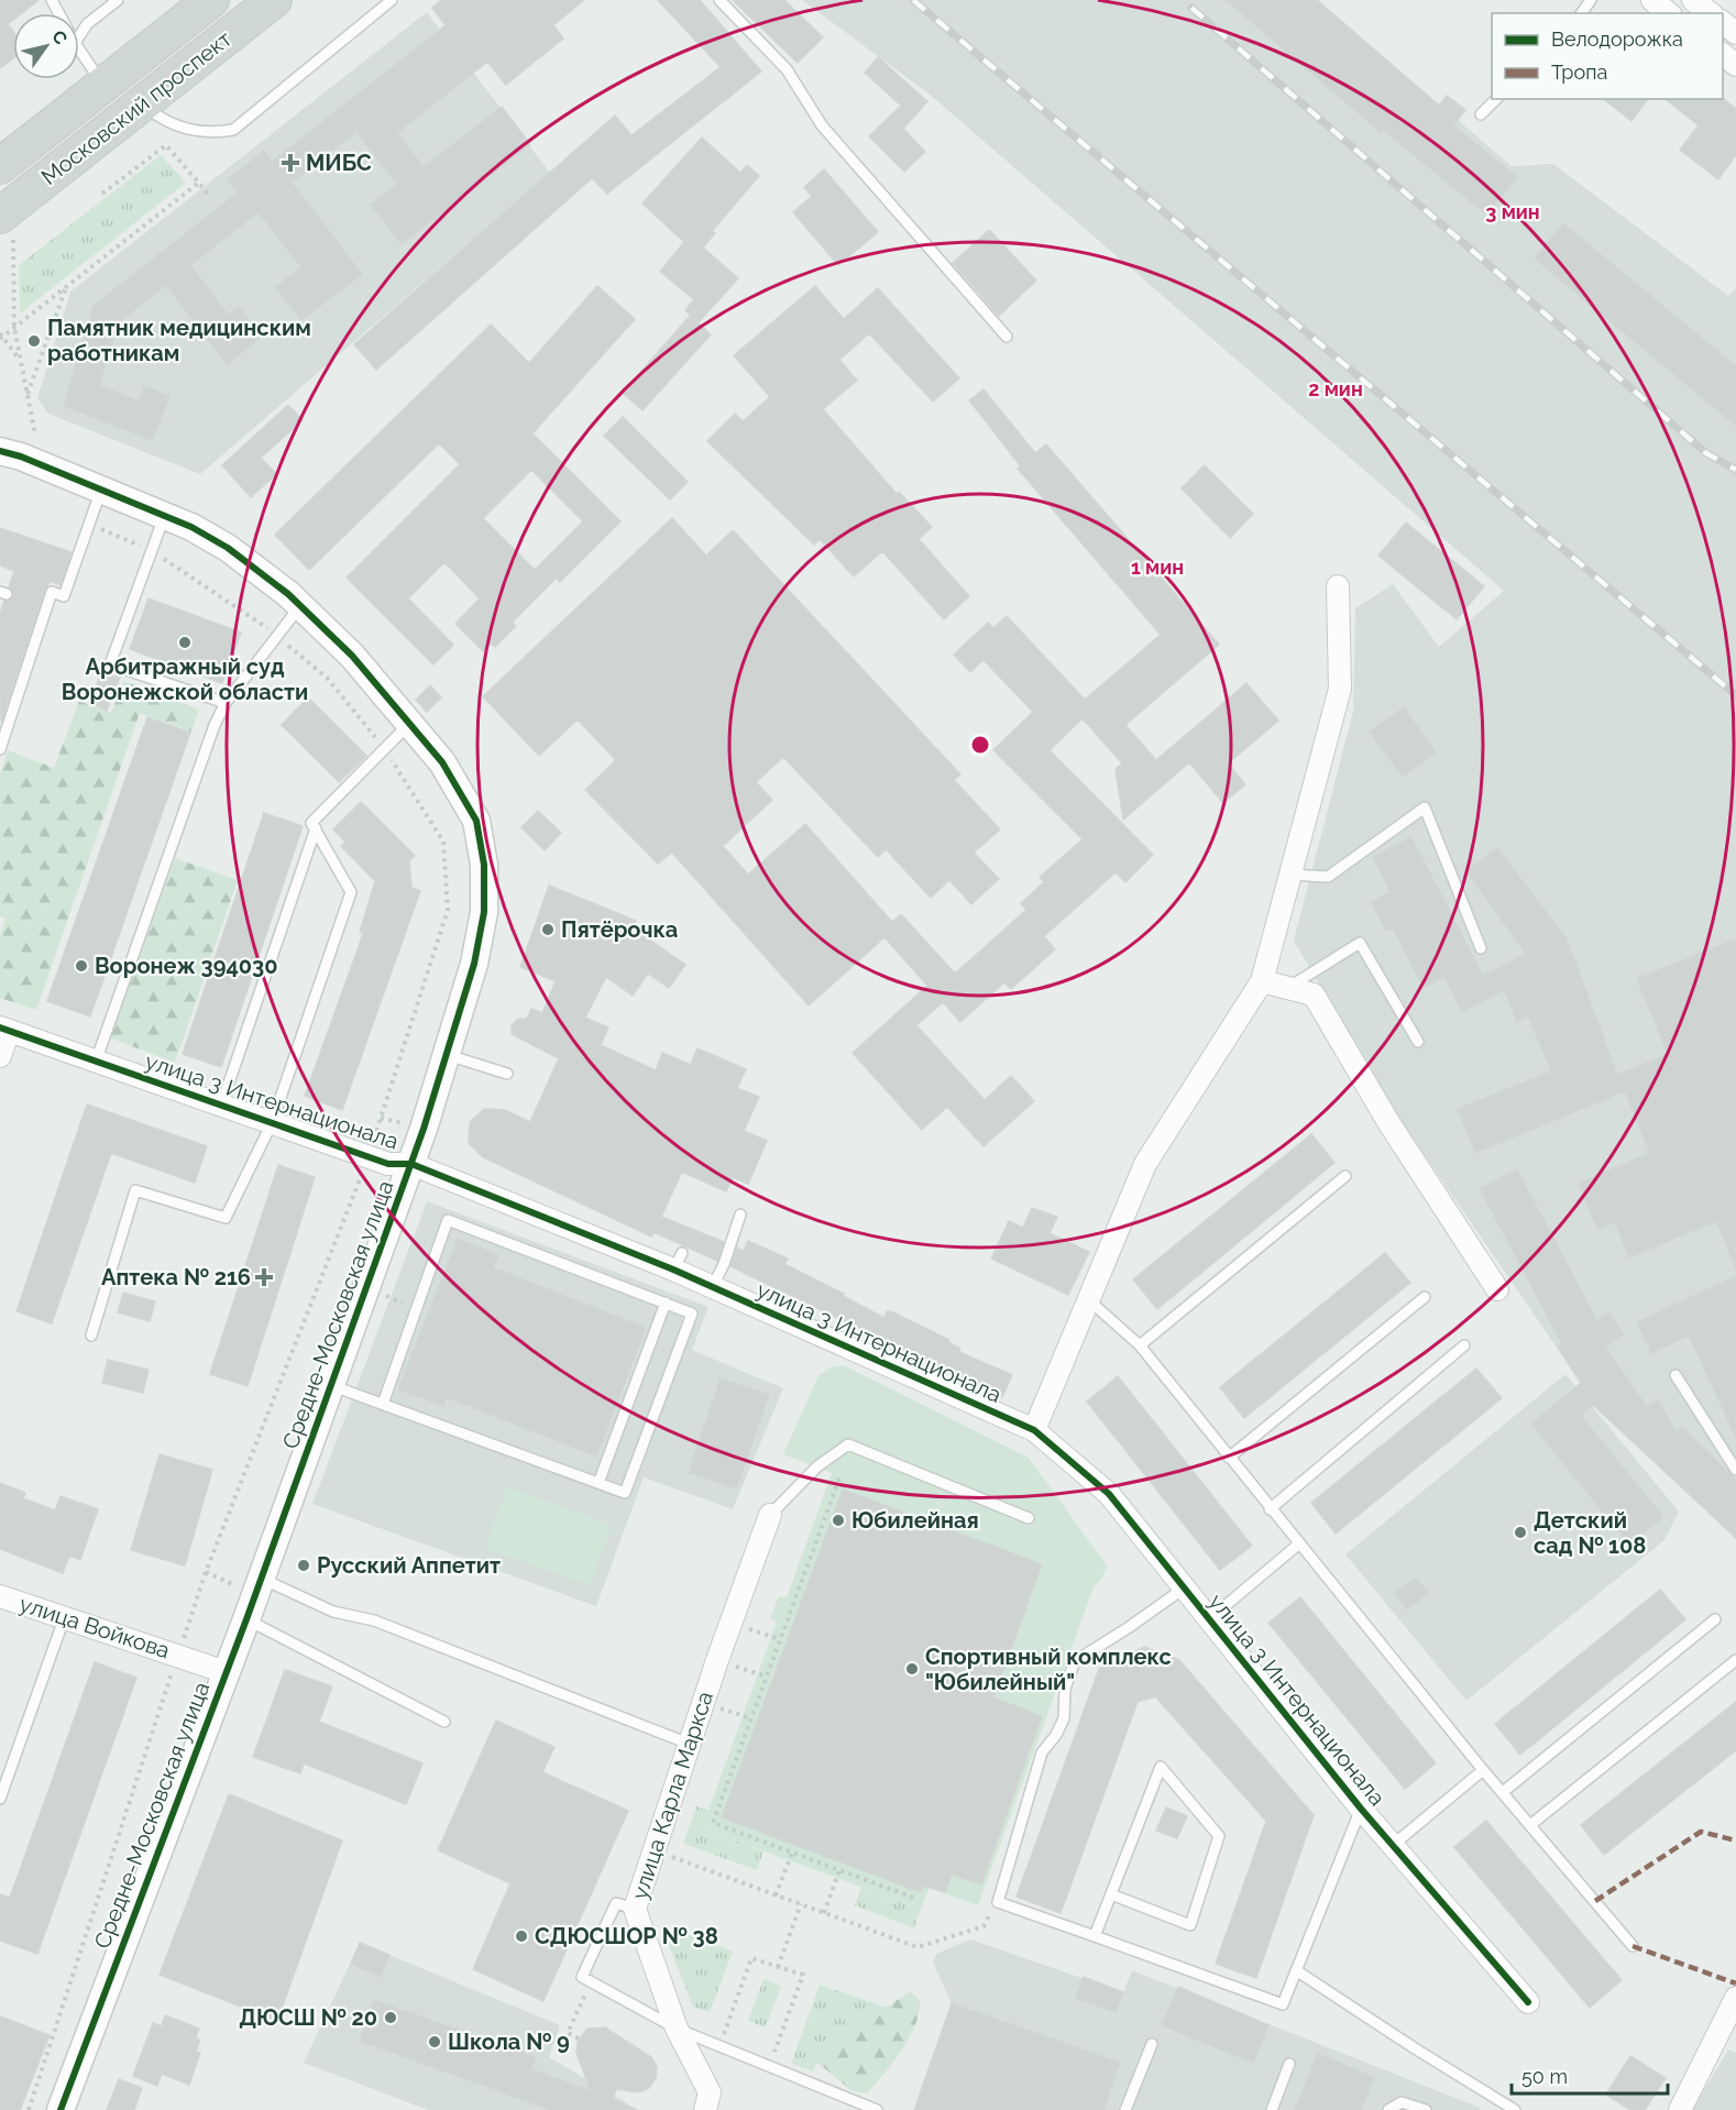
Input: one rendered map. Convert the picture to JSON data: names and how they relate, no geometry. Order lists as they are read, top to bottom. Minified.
{"streets":{"main road":["Московский проспект"],"street":["улица 3 Интернационала","Средне-Московская улица","улица Войкова","улица Карла Маркса"]},"crossings":[["улица 3 Интернационала","Средне-Московская улица"],["Средне-Московская улица","улица Войкова"]],"places":{"health":["МИБС","Аптека № 216"],"other":["Памятник медицинским работникам","Арбитражный суд Воронежской области","Пятёрочка","Воронеж 394030","Юбилейная","Детский сад № 108","Русский Аппетит","Спортивный комплекс \"Юбилейный\"","СДЮСШОР № 38","ДЮСШ № 20","Школа № 9"]},"legend":["Велодорожка","Тропа"],"scale_bar":"50 m","north":"top right","rings":["3 мин","2 мин","1 мин"]}
